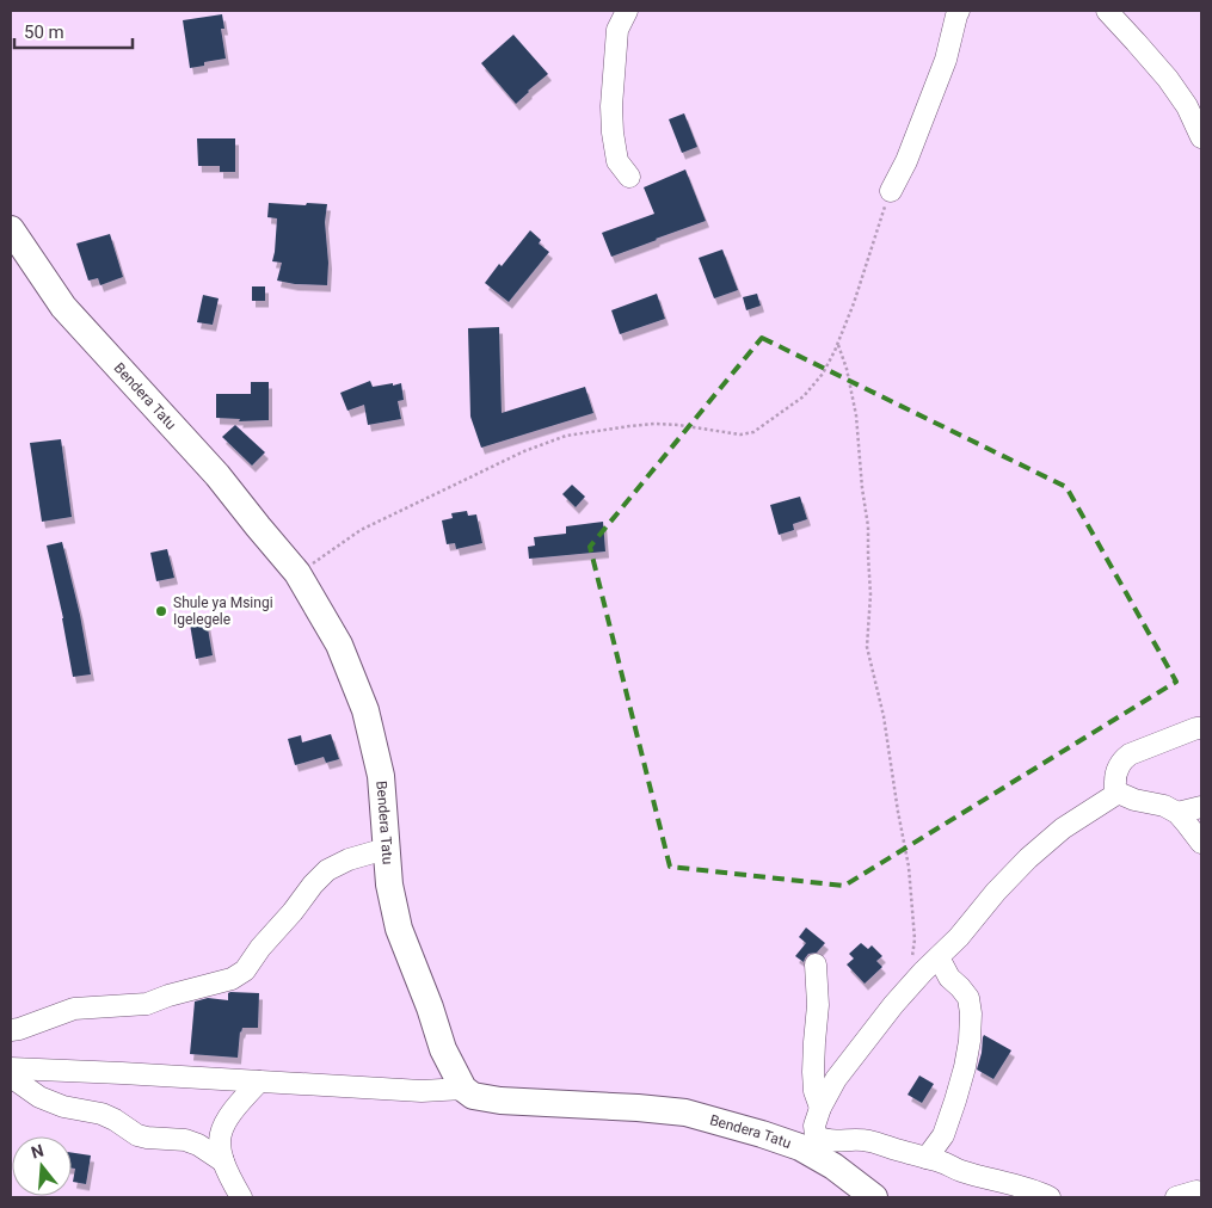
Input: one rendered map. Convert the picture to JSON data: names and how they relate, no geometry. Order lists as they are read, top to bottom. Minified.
{"streets":{"main road":["Bendera Tatu"]},"places":["Shule ya Msingi Igelegele"],"scale_bar":"50 m","north":"top"}
